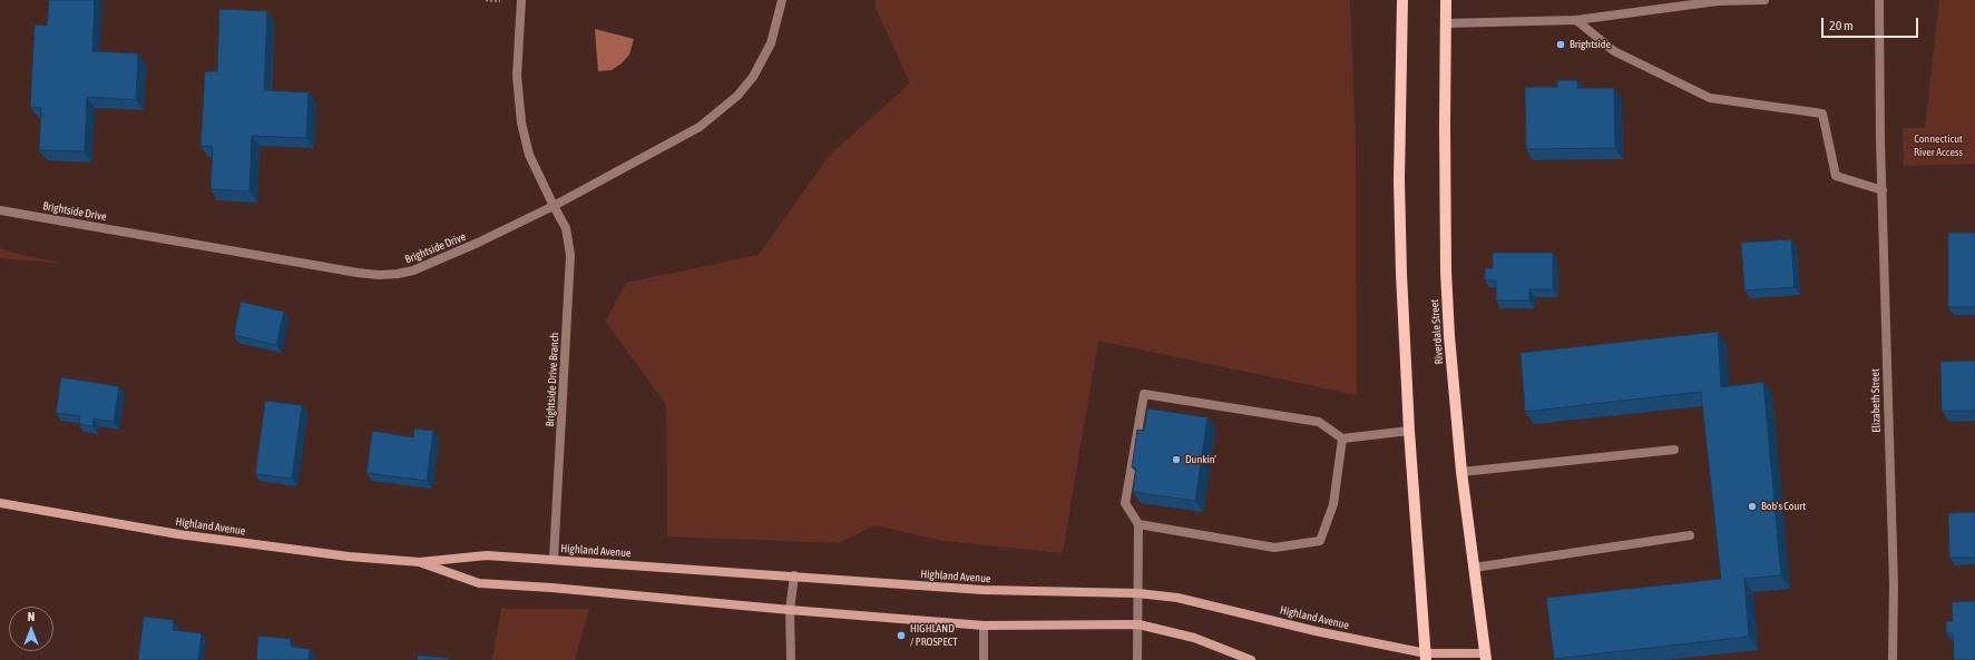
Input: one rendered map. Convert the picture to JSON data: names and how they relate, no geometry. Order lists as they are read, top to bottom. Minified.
{"streets":{"main road":["Riverdale Street","Highland Avenue"],"street":["Brightside Drive","Brightside Drive Branch","Elizabeth Street"]},"crossings":[["Brightside Drive","Brightside Drive Branch"],["Riverdale Street","Highland Avenue"],["Brightside Drive Branch","Highland Avenue"]],"parks":["Connecticut River Access"],"places":["Brightside","Dunkin'","Bob's Court","HIGHLAND / PROSPECT"],"scale_bar":"20 m","north":"top"}
